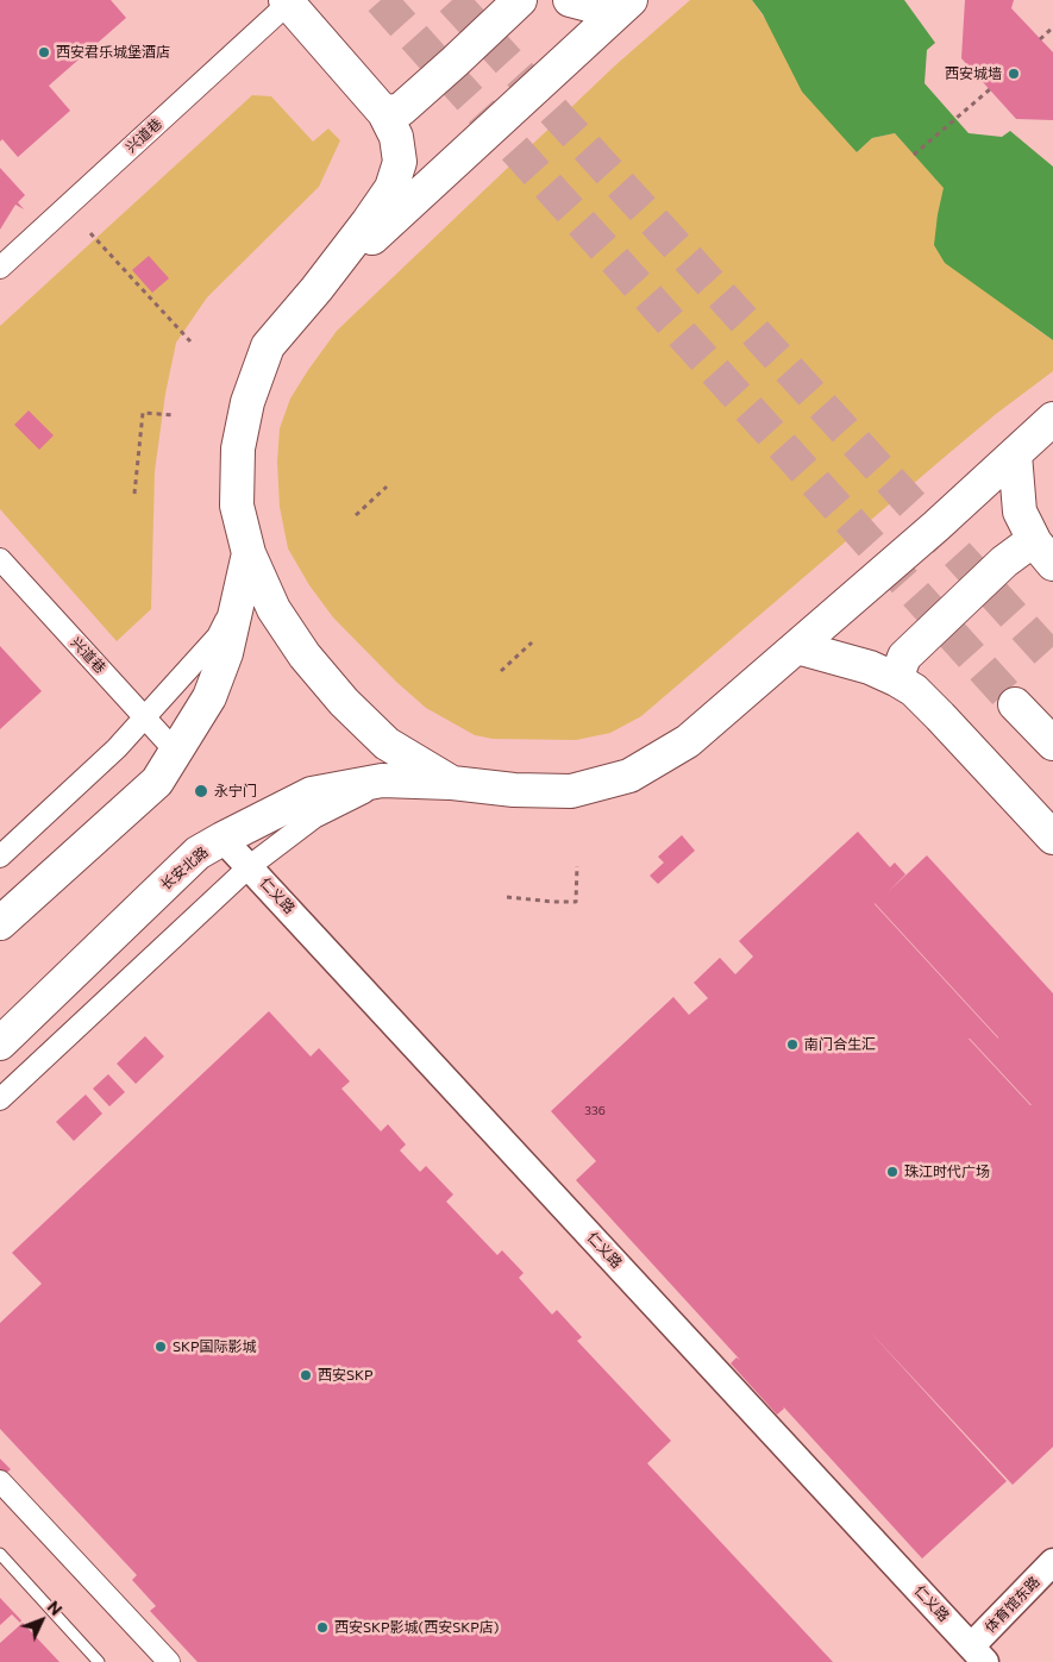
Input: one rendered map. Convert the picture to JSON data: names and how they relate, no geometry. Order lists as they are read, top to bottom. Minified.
{"streets":{"main road":["长安北路"],"street":["兴道巷","仁义路","体育馆东路"]},"crossings":[["长安北路","仁义路"],["仁义路","体育馆东路"]],"places":["西安君乐城堡酒店","西安城墙","永宁门","南门合生汇","珠江时代广场","SKP国际影城","西安SKP","西安SKP影城(西安SKP店)"],"house_numbers":["336"],"north":"top right"}
